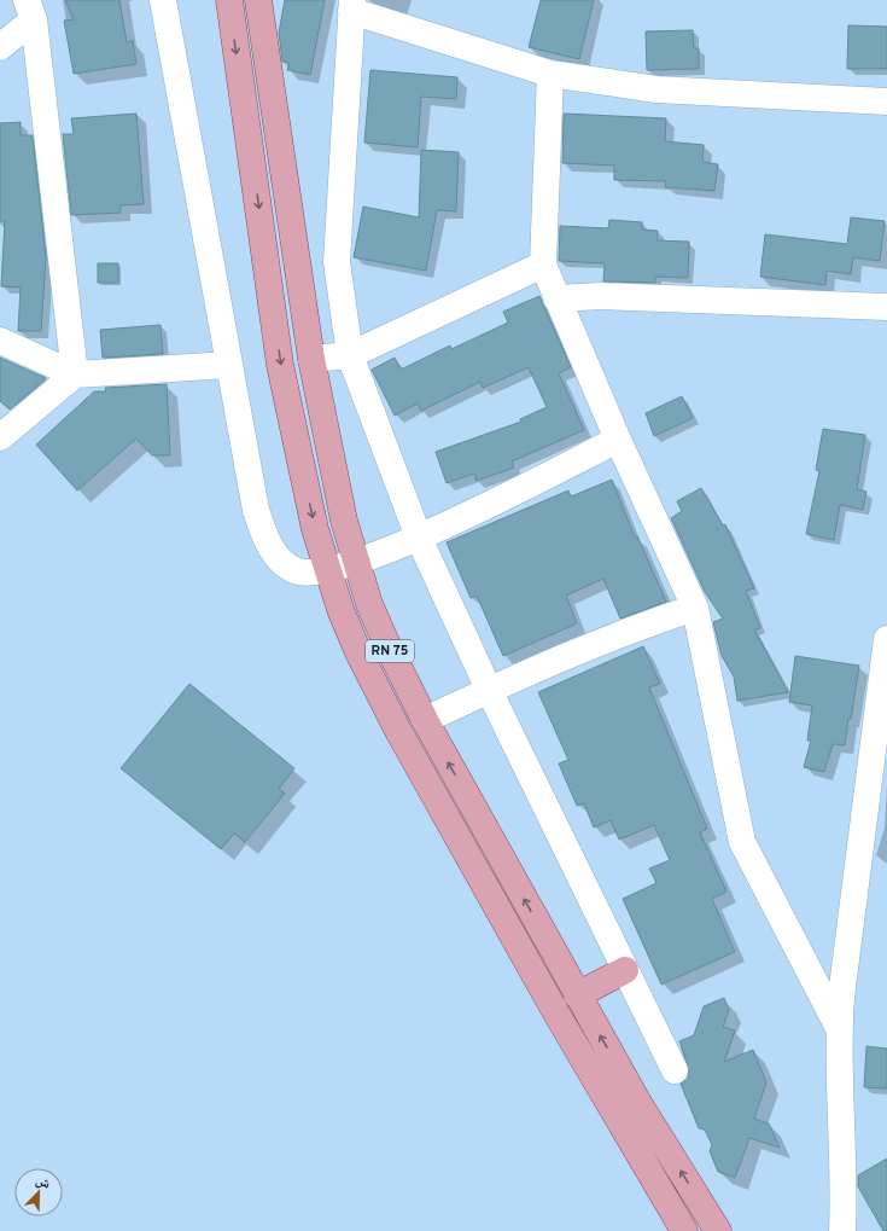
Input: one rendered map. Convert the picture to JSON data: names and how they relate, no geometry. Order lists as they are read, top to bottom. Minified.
{"streets":{"main road":["RN 75"]},"north":"top right"}
